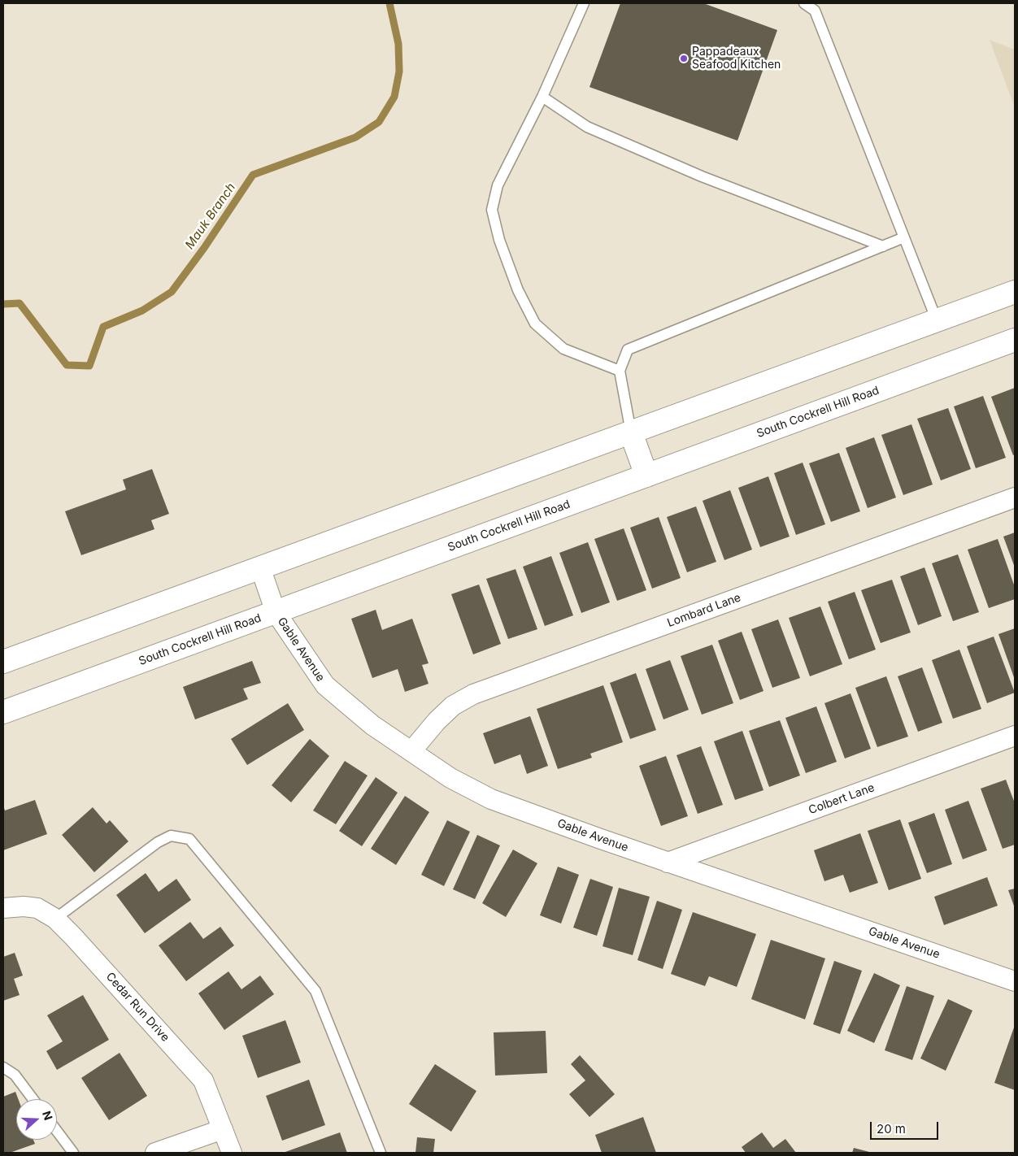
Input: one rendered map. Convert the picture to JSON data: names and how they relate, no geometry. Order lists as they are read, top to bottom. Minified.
{"streets":{"main road":["South Cockrell Hill Road"],"street":["Lombard Lane","Gable Avenue","Colbert Lane","Cedar Run Drive"]},"crossings":[["South Cockrell Hill Road","Gable Avenue"],["Lombard Lane","Gable Avenue"],["Gable Avenue","Colbert Lane"]],"water":["Mauk Branch"],"places":["Pappadeaux Seafood Kitchen"],"scale_bar":"20 m","north":"right"}
